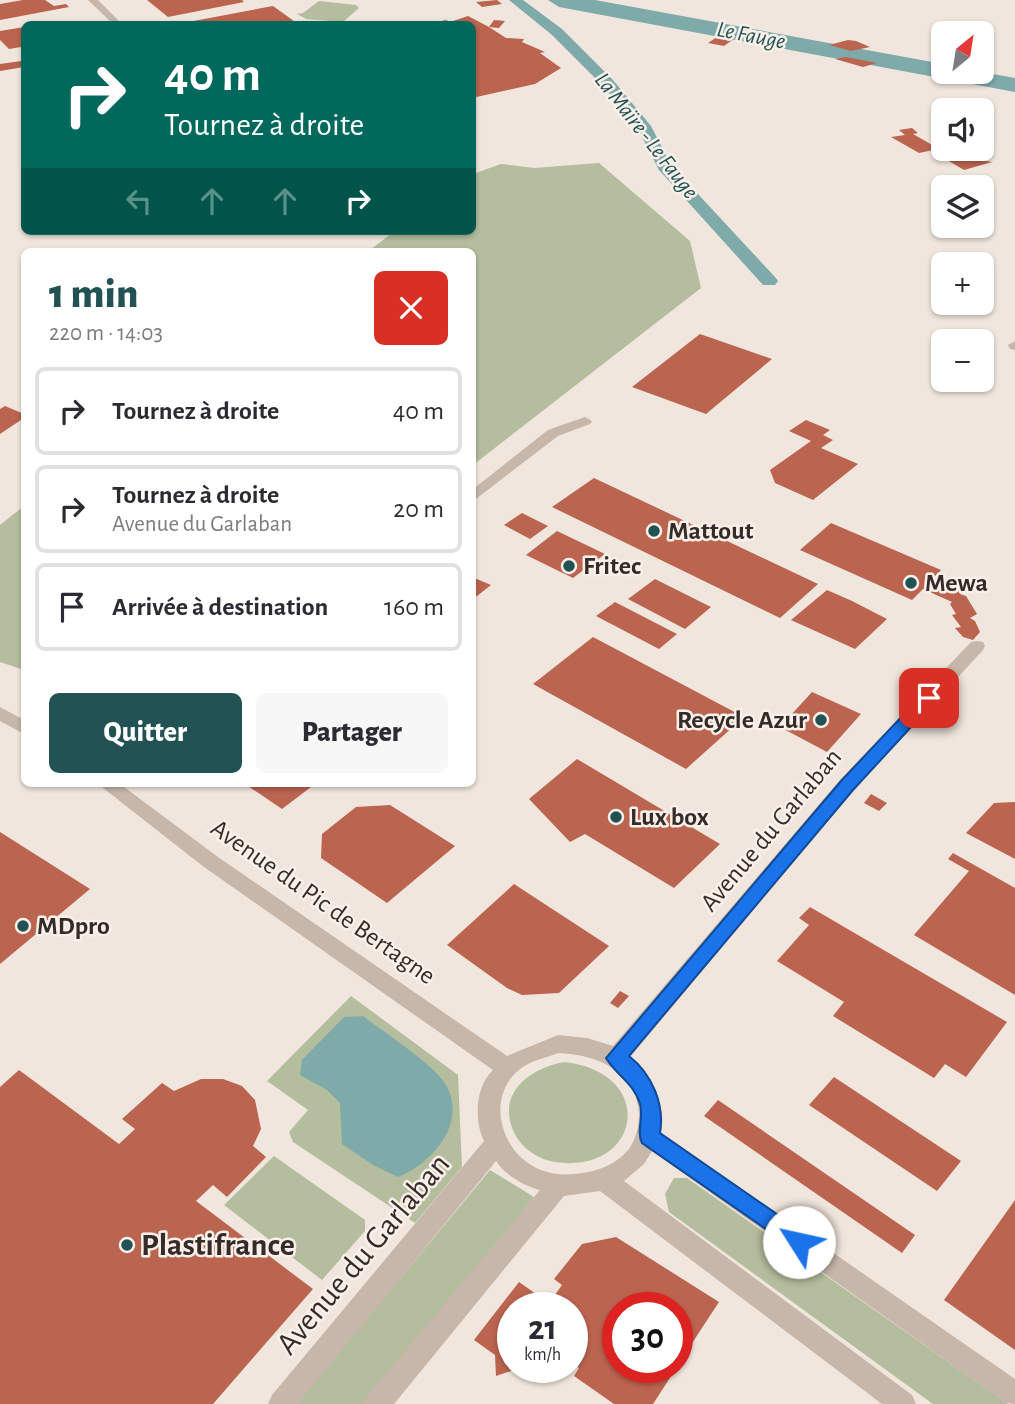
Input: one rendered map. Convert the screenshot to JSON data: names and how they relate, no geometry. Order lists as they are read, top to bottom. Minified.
{"streets":{"street":["Avenue du Garlaban","Avenue du Pic de Bertagne"]},"crossings":[["Avenue du Garlaban","Avenue du Pic de Bertagne"]],"water":["Le Fauge","La Maïre - Le Fauge"],"places":["Mattout","Fritec","Mewa","Recycle Azur","Lux box","MDpro","Plastifrance"],"north":"top right","page":{"map_buttons":["+","−"],"turn":["40 m","Tournez à droite"],"heading":["1 min","220 m · 14:03"],"list":[{"name":"Tournez à droite","value":"40 m"},{"name":"Tournez à droite","note":"Avenue du Garlaban","value":"20 m"},{"name":"Arrivée à destination","value":"160 m"}],"buttons":["Quitter","Partager"],"speed":"21 km/h","limit":"30"}}
